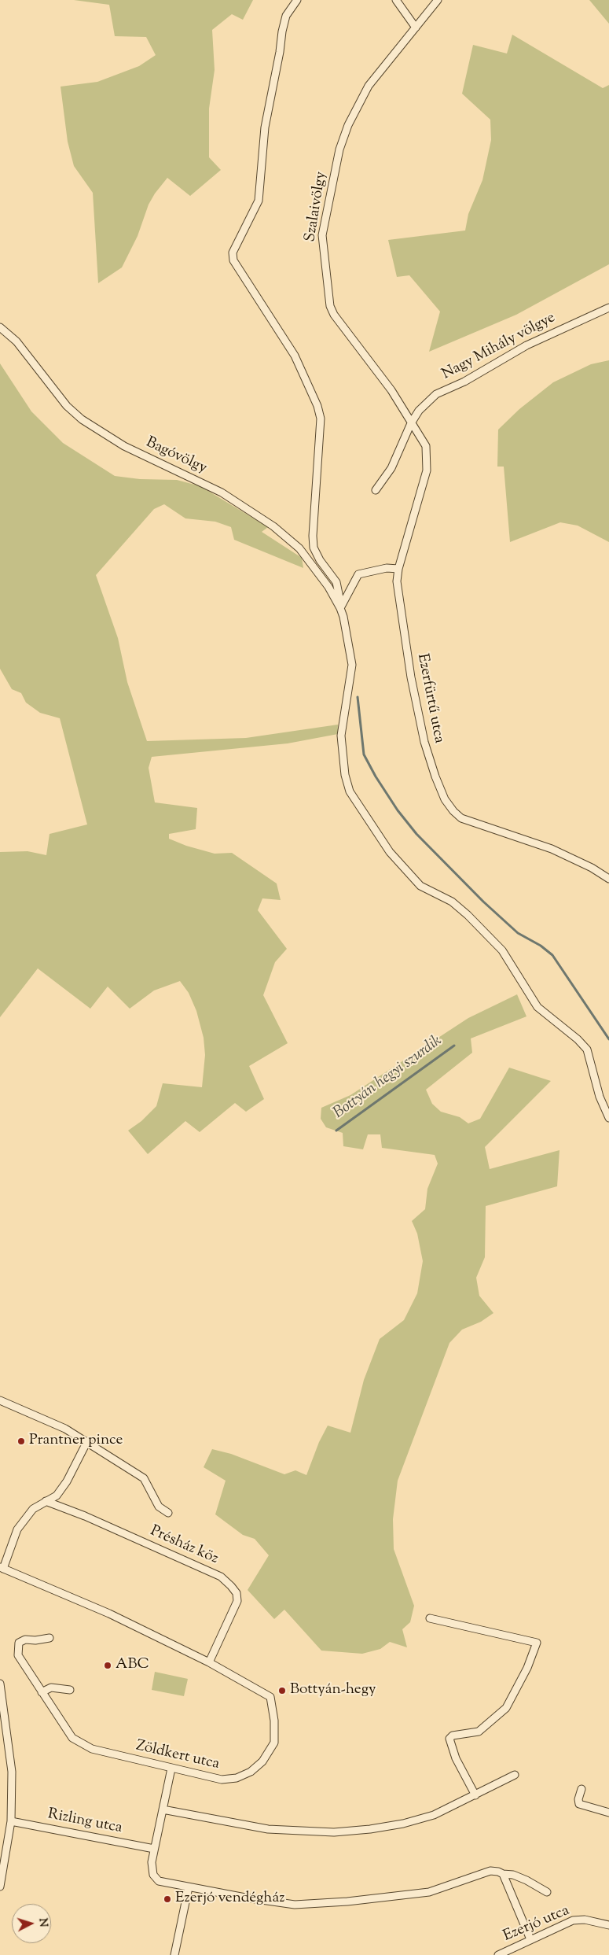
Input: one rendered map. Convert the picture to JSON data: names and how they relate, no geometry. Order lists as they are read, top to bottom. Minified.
{"streets":{"street":["Szalaivölgy","Nagy Mihály völgye","Bagóvölgy","Ezerfürtű utca","Présház köz","Zöldkert utca","Rizling utca","Ezerjó utca"]},"crossings":[["Szalaivölgy","Nagy Mihály völgye"],["Szalaivölgy","Ezerfürtű utca"],["Nagy Mihály völgye","Ezerfürtű utca"],["Présház köz","Zöldkert utca"]],"water":["Bottyán hegyi szurdik"],"places":["Prantner pince","ABC","Bottyán-hegy","Ezerjó vendégház"],"north":"right"}
